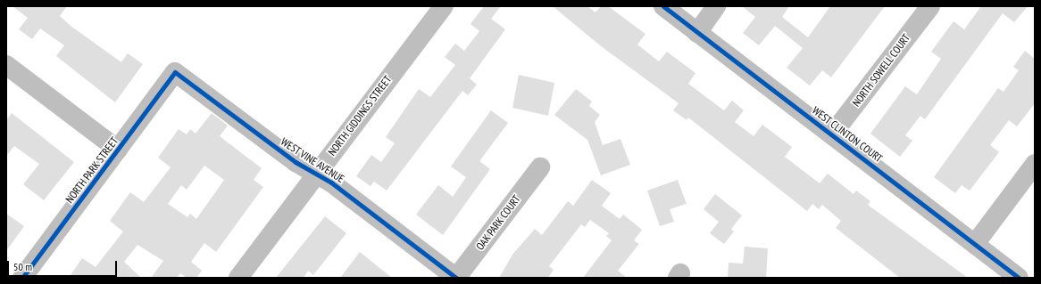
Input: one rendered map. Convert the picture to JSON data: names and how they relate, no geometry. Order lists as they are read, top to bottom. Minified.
{"streets":{"street":["NORTH SOWELL COURT","NORTH GIDDINGS STREET","WEST CLINTON COURT","WEST VINE AVENUE","NORTH PARK STREET","OAK PARK COURT"]},"crossings":[["NORTH SOWELL COURT","WEST CLINTON COURT"],["NORTH GIDDINGS STREET","WEST VINE AVENUE"],["WEST VINE AVENUE","NORTH PARK STREET"],["WEST VINE AVENUE","OAK PARK COURT"]],"scale_bar":"50 m"}
